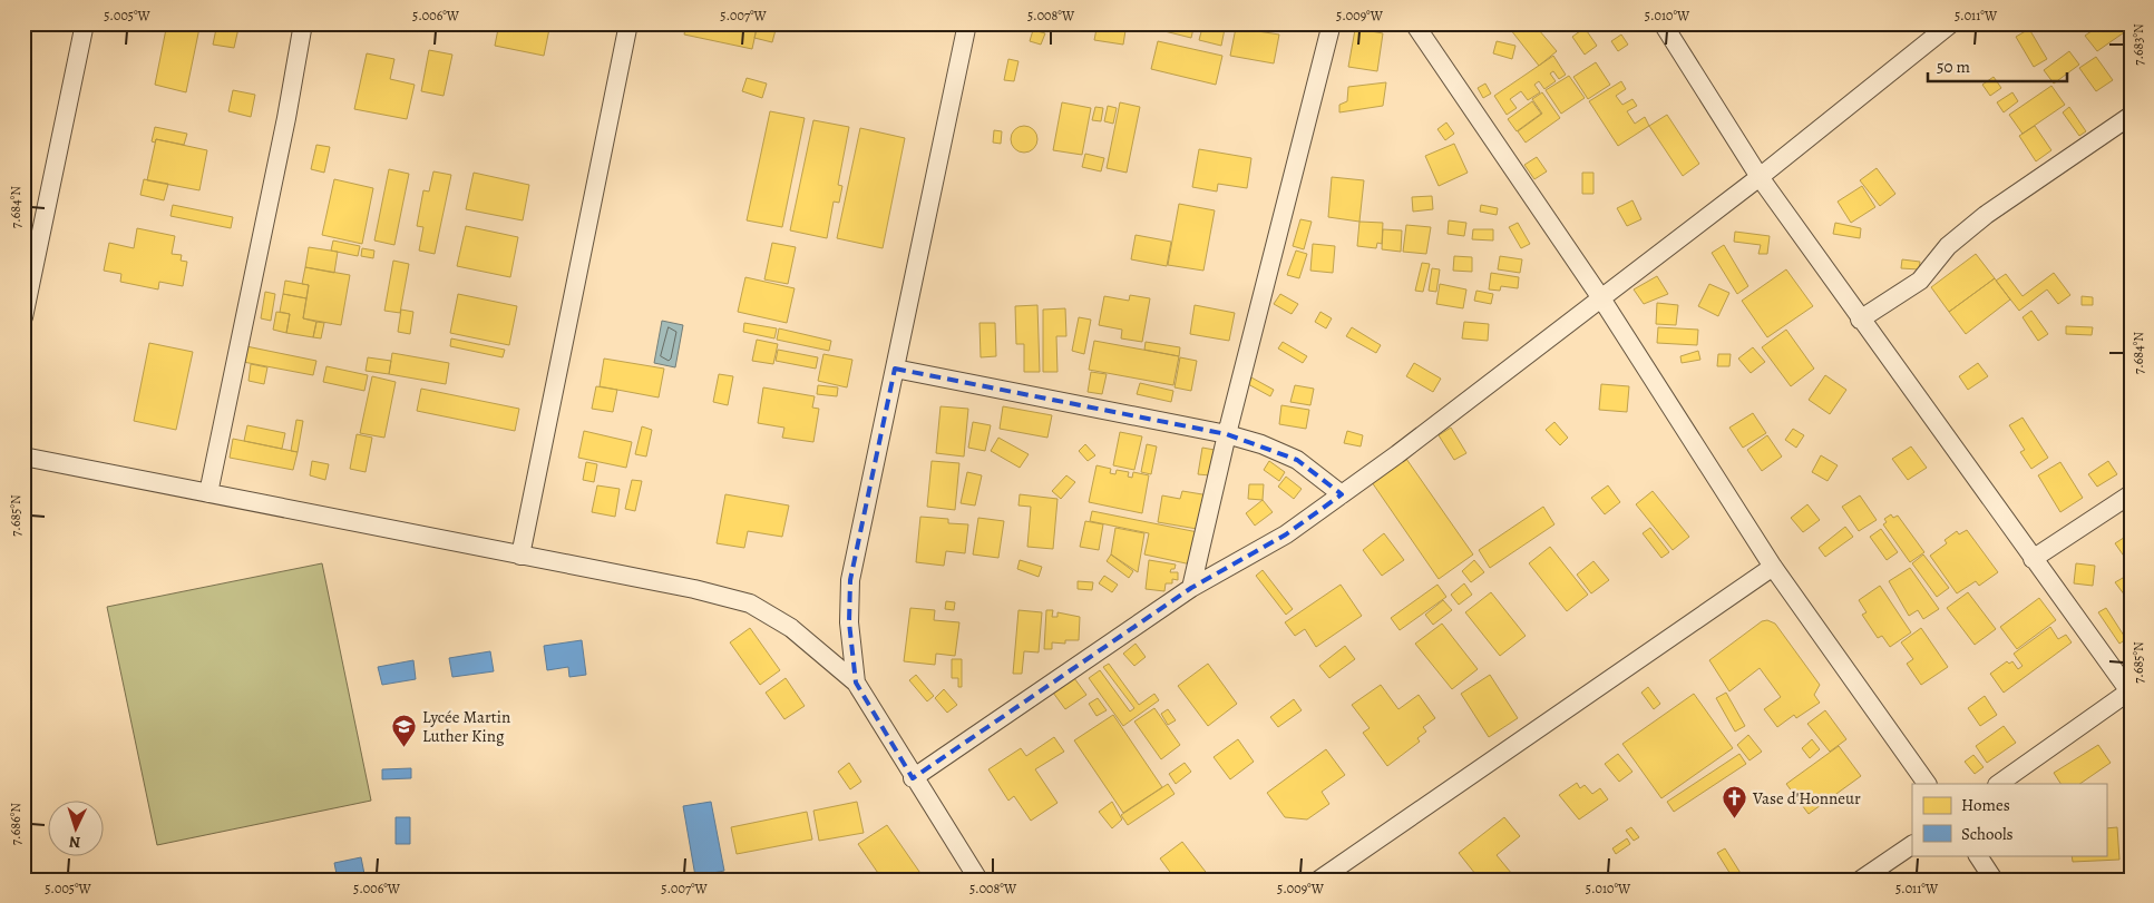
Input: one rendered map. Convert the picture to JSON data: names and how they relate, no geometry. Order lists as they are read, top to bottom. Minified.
{"places":{"school or university":["Lycée Martin Luther King"],"church":["Vase d'Honneur"]},"legend":["Homes","Schools"],"scale_bar":"50 m","north":"bottom","coordinates":["5.005°W","5.006°W","5.007°W","5.008°W","5.009°W","5.010°W","5.011°W","7.683°N","7.684°N","7.685°N","7.686°N"]}
